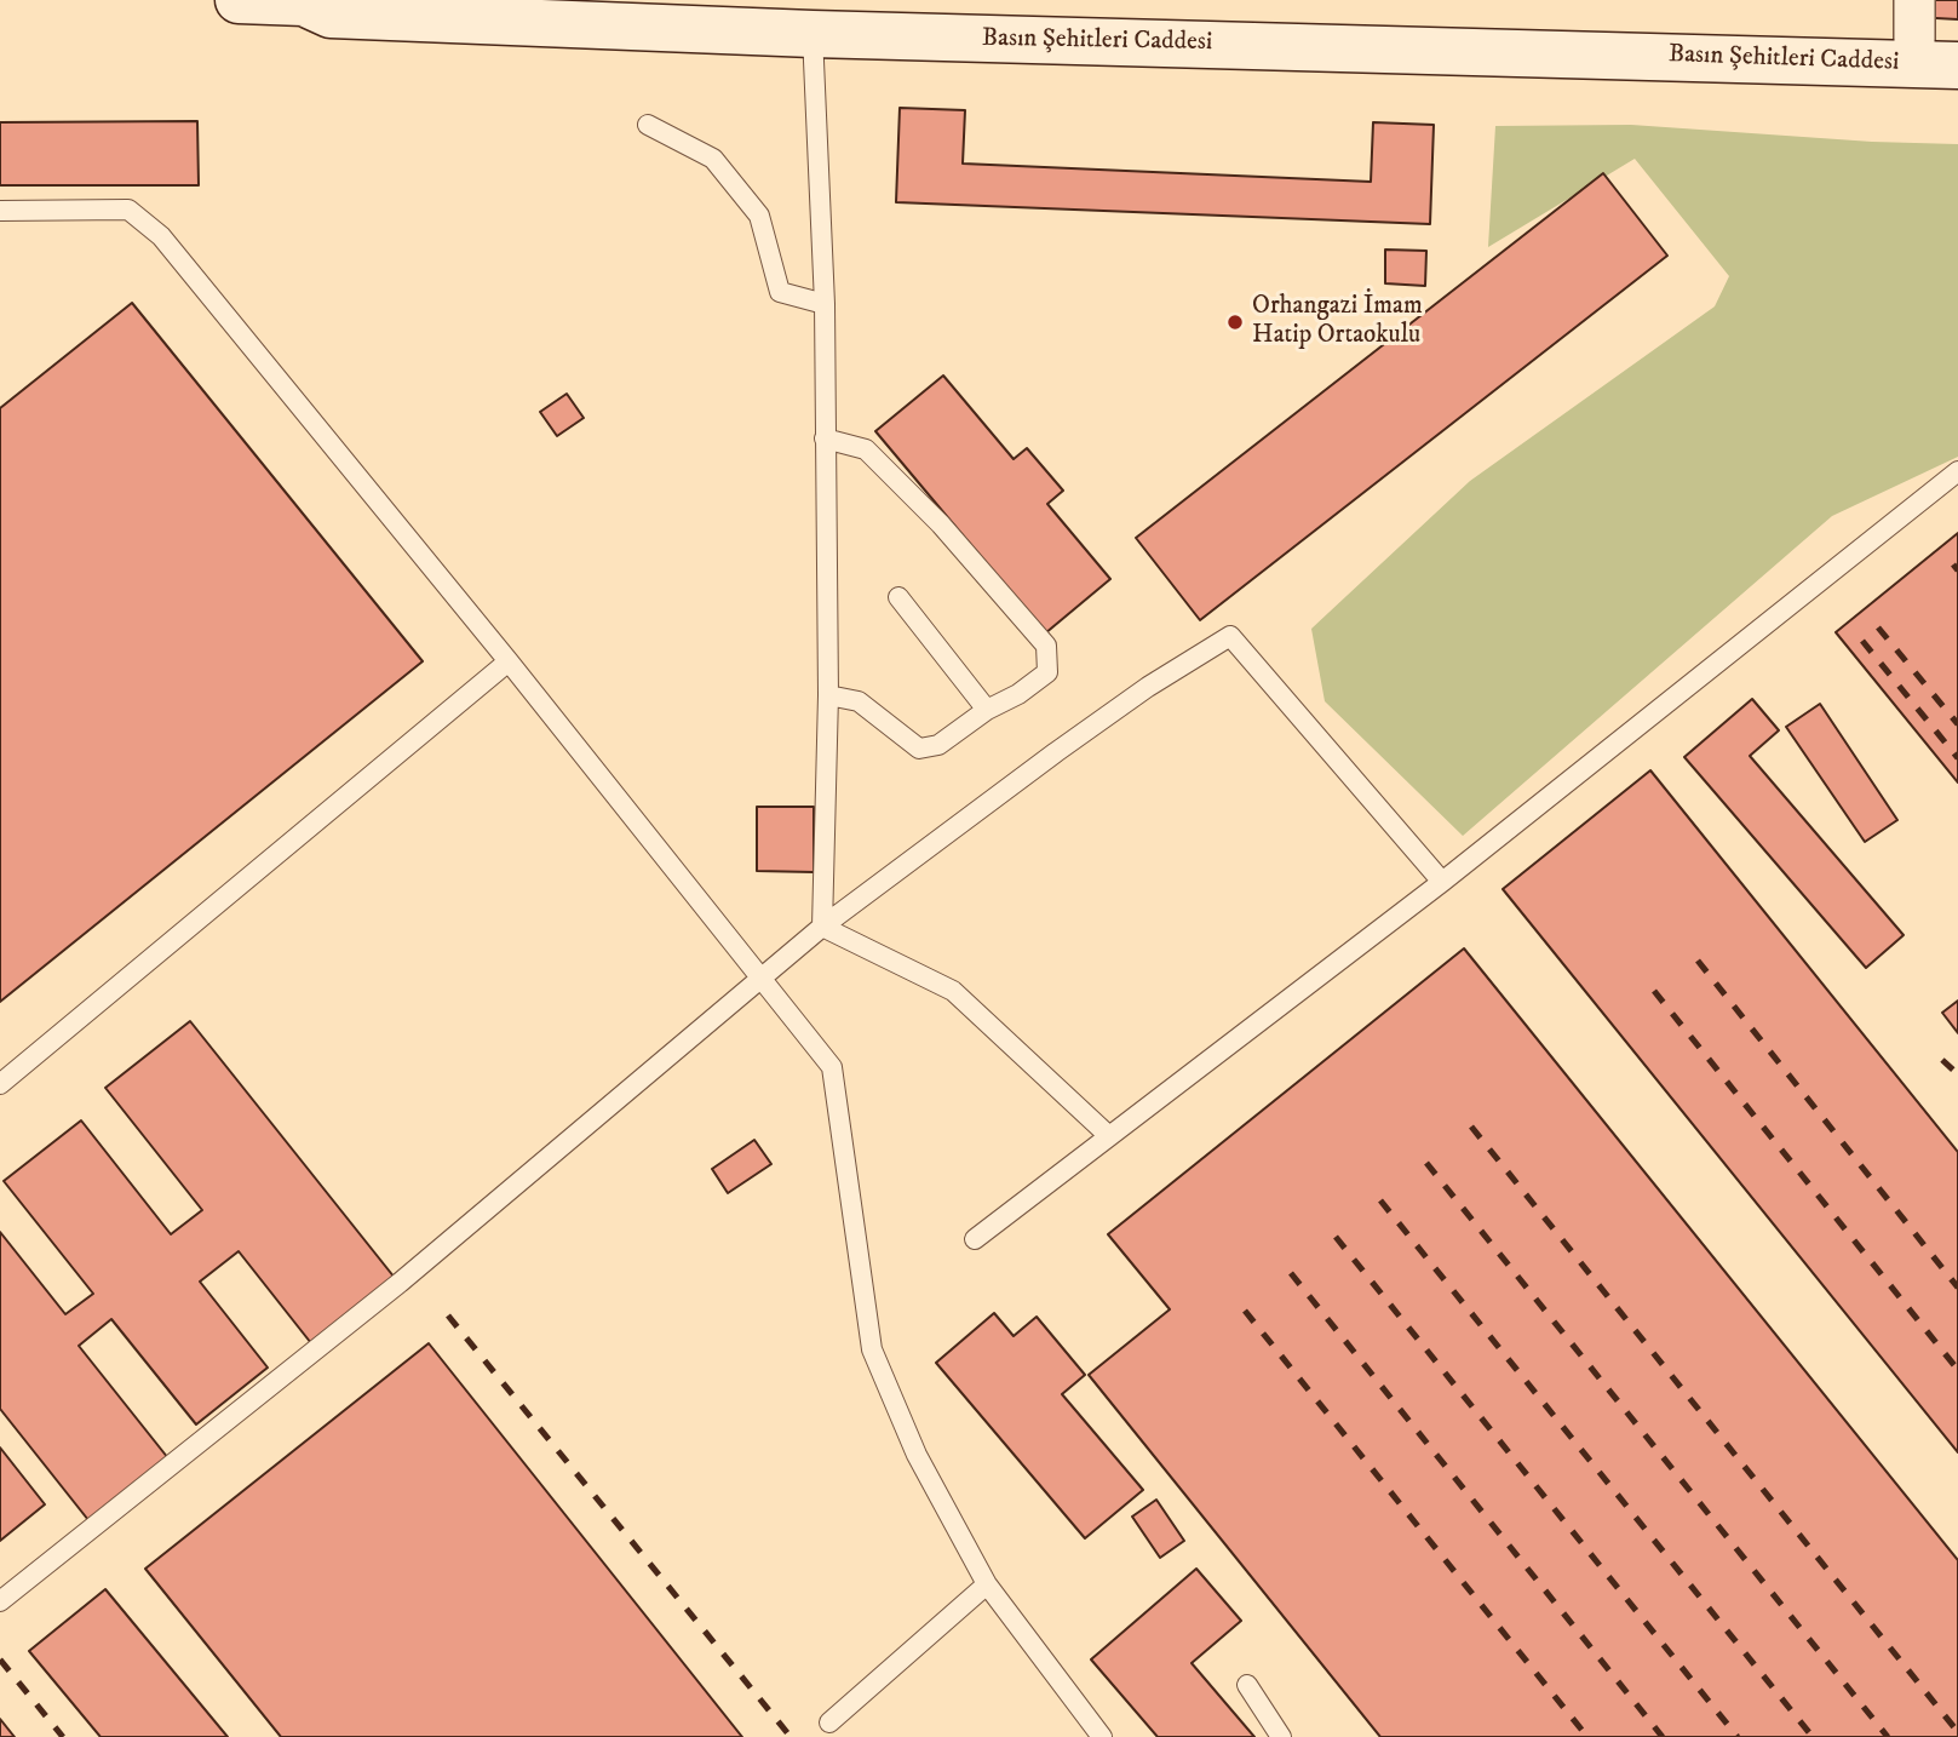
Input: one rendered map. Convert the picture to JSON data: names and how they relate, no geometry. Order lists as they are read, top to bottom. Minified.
{"streets":{"main road":["Basın Şehitleri Caddesi"]},"places":["Orhangazi İmam Hatip Ortaokulu"]}
